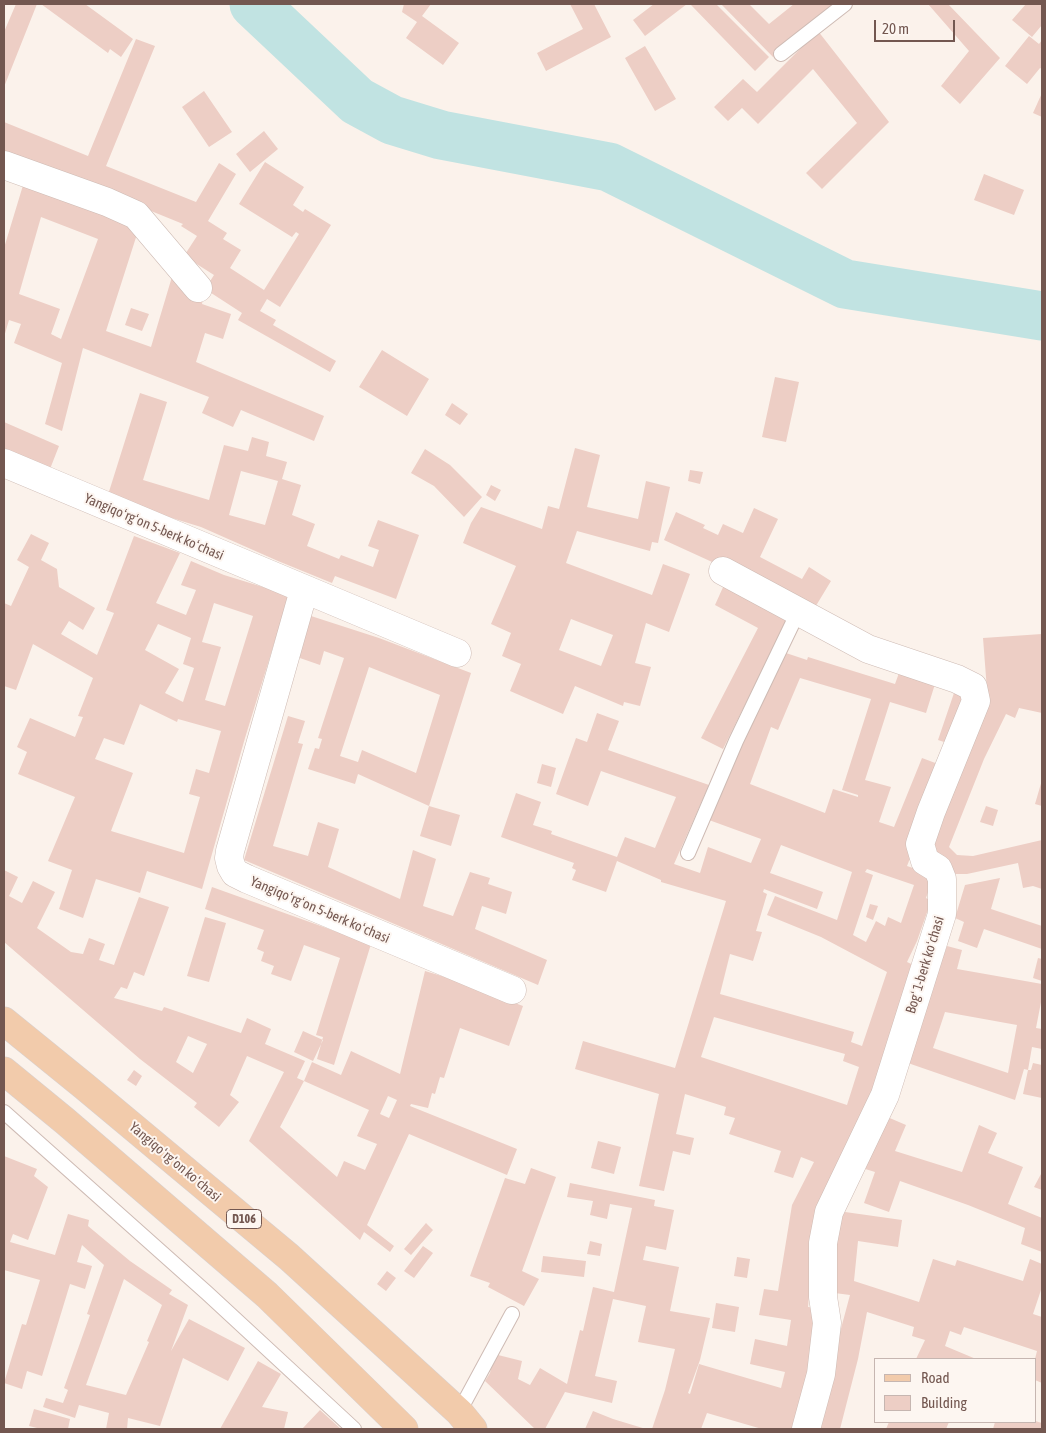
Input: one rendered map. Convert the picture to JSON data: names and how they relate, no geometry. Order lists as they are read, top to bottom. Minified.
{"streets":{"main road":["Yangiqoʻrgʻon koʻchasi","D106"],"street":["Yangiqoʻrgʻon 5-berk koʻchasi","Bogʻ 1-berk koʻchasi"]},"legend":["Road","Building"],"scale_bar":"20 m"}
